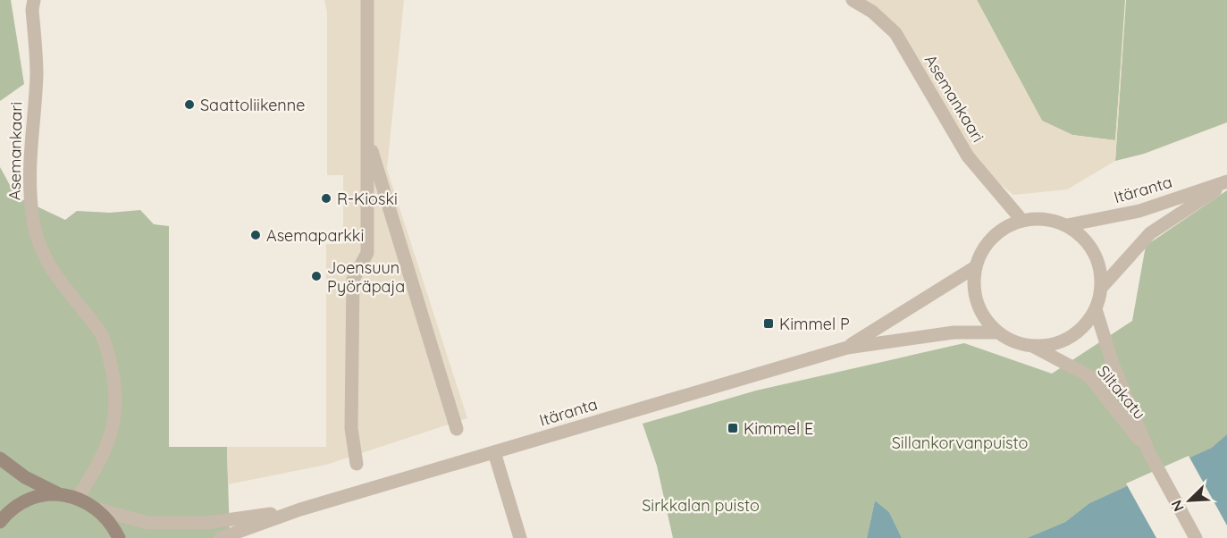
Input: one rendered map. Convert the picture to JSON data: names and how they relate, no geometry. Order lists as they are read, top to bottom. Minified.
{"streets":{"street":["Asemankaari","Itäranta","Siltakatu"]},"crossings":[["Asemankaari","Itäranta"],["Asemankaari","Siltakatu"],["Itäranta","Siltakatu"]],"parks":["Sillankorvanpuisto","Sirkkalan puisto"],"places":{"other":["Saattoliikenne","R-Kioski","Asemaparkki","Joensuun Pyöräpaja"],"transit":["Kimmel P","Kimmel E"]},"north":"bottom left"}
